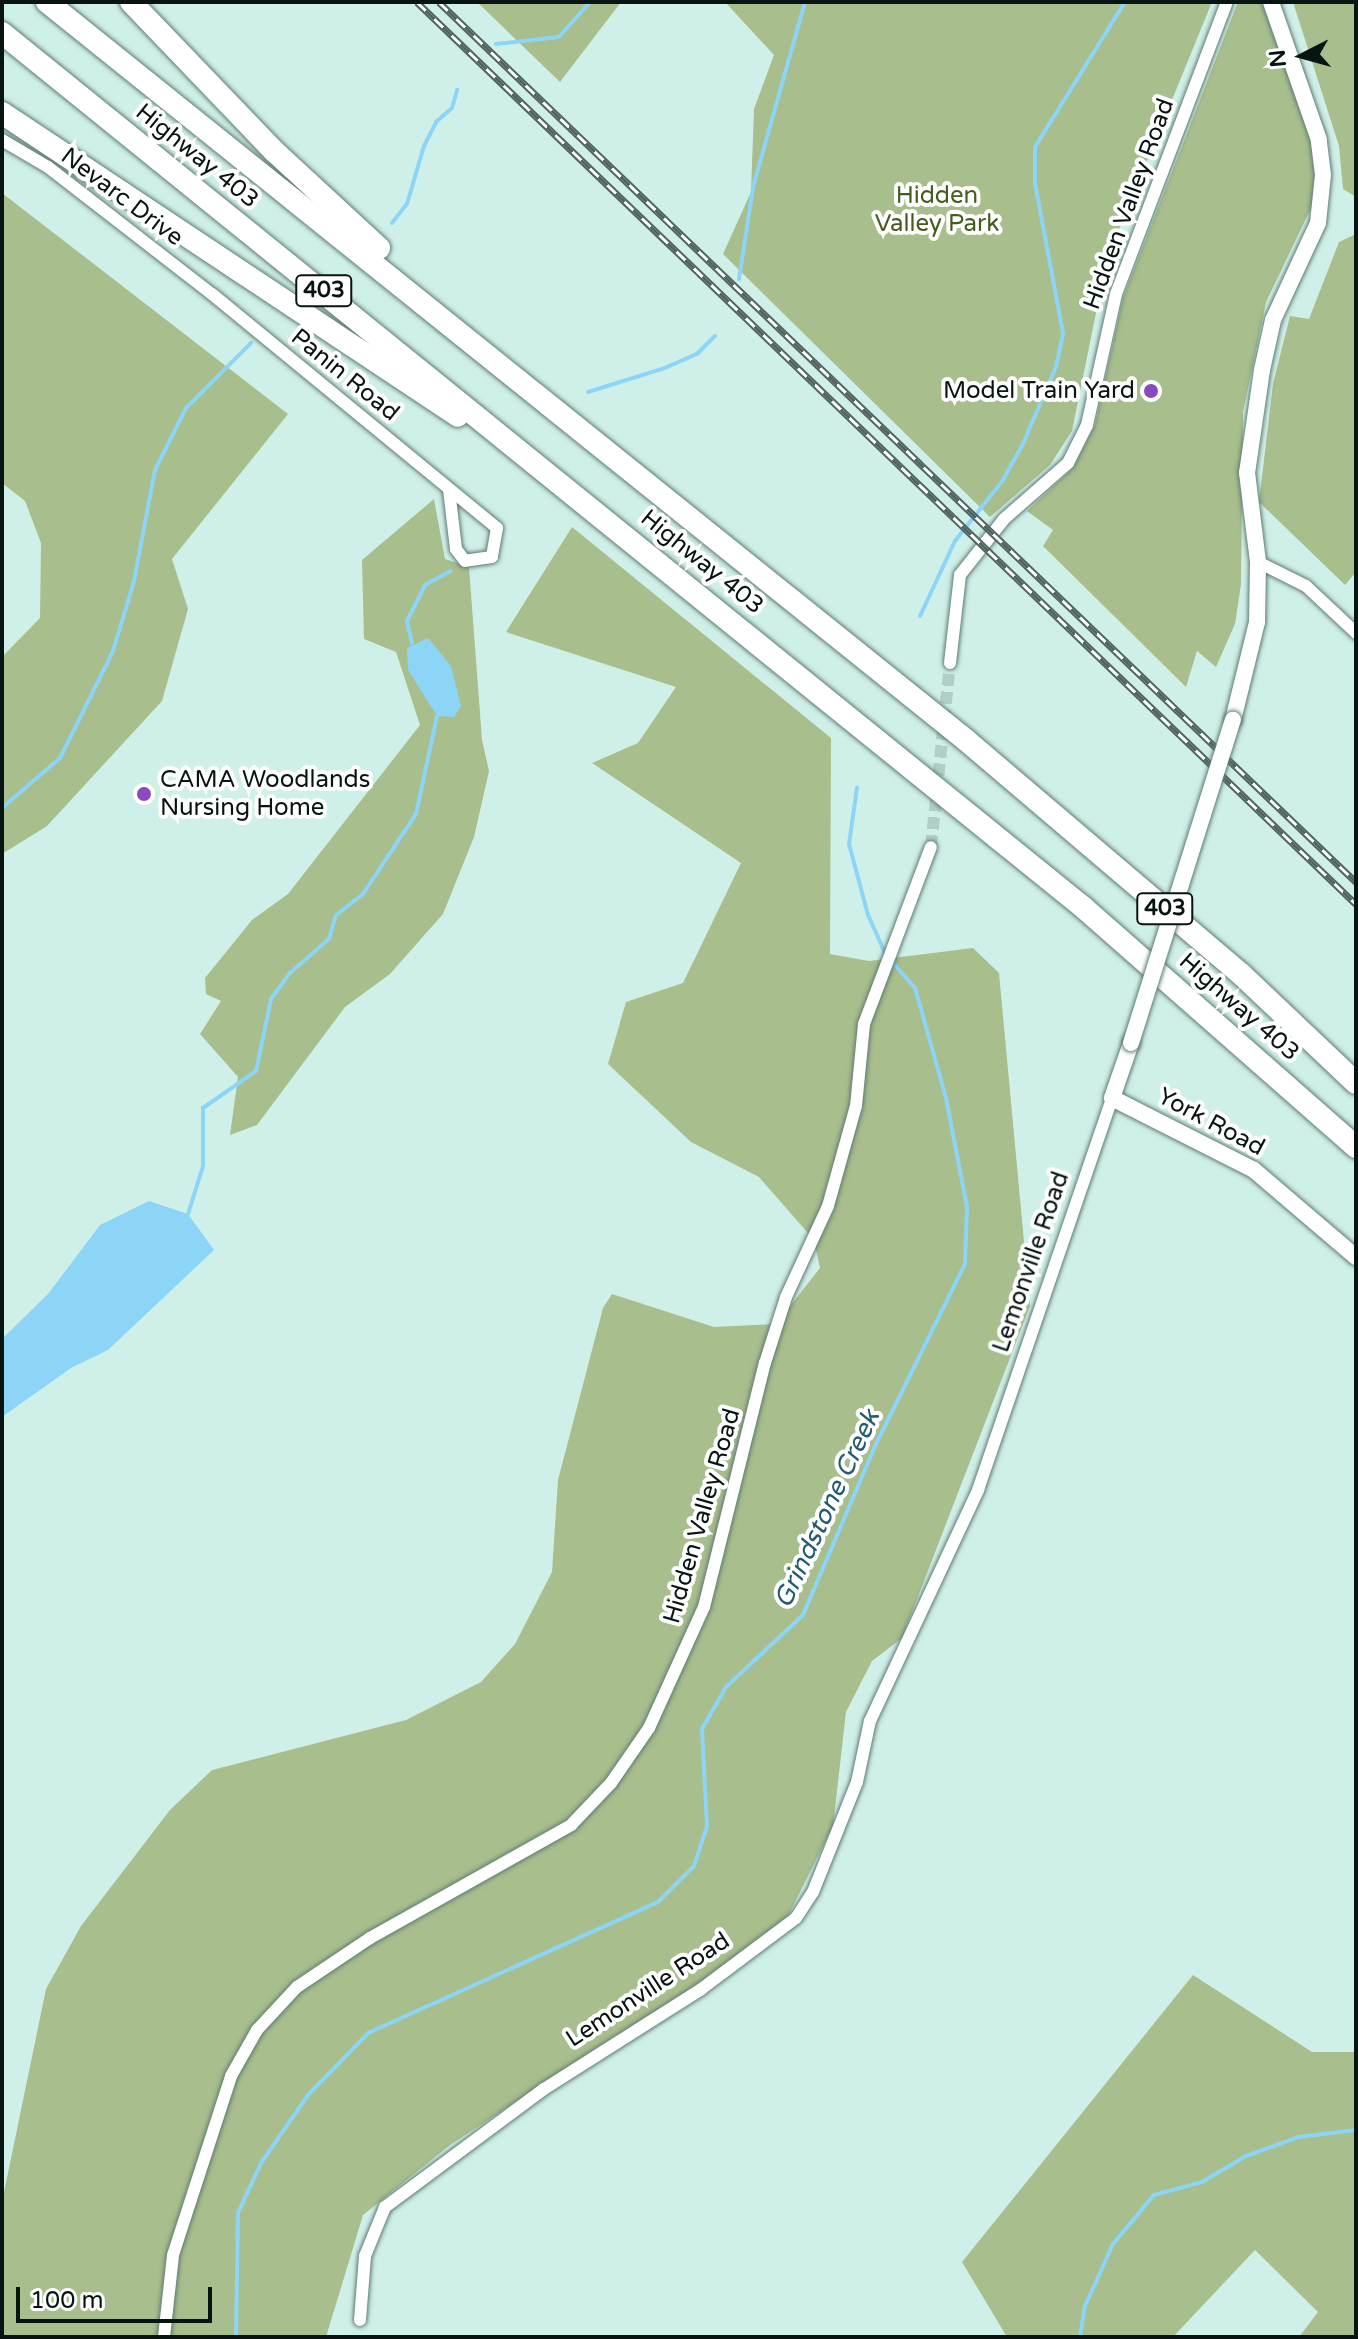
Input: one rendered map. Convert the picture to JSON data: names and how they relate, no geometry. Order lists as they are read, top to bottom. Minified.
{"streets":{"highway":["Highway 403","403"],"street":["Nevarc Drive","Hidden Valley Road","Panin Road","York Road","Lemonville Road"]},"crossings":[["Nevarc Drive","Panin Road"],["York Road","Lemonville Road"]],"water":["Grindstone Creek"],"parks":["Hidden Valley Park"],"places":["Model Train Yard","CAMA Woodlands Nursing Home"],"scale_bar":"100 m","north":"left"}
